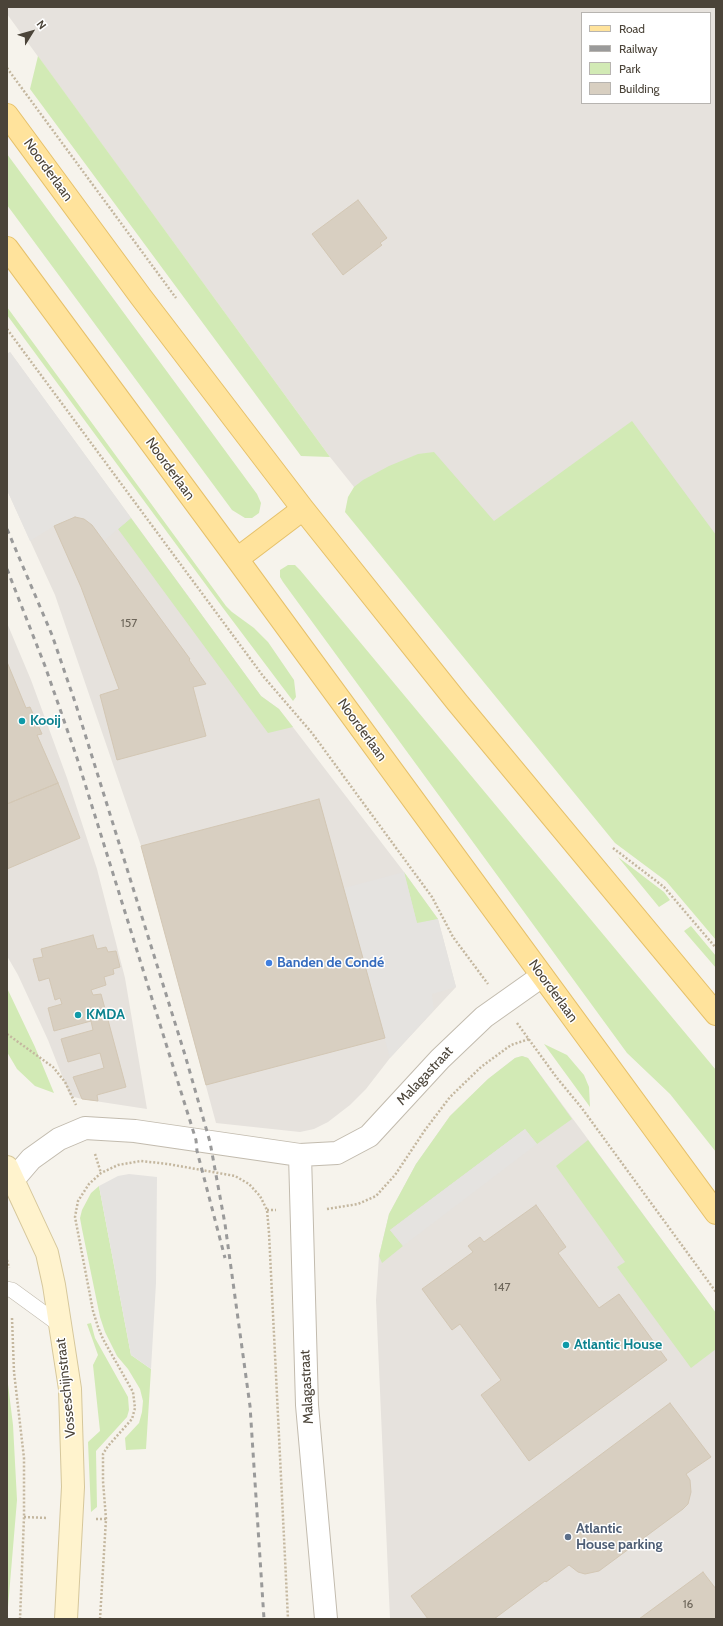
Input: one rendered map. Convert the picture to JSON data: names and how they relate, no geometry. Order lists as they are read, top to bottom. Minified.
{"streets":{"main road":["Noorderlaan"],"street":["Malagastraat","Vosseschijnstraat"]},"crossings":[["Noorderlaan","Malagastraat"],["Malagastraat","Vosseschijnstraat"]],"places":["Kooij","Banden de Condé","KMDA","Atlantic House","Atlantic House parking"],"house_numbers":["157","147","16"],"legend":["Road","Railway","Park","Building"],"north":"top right"}
